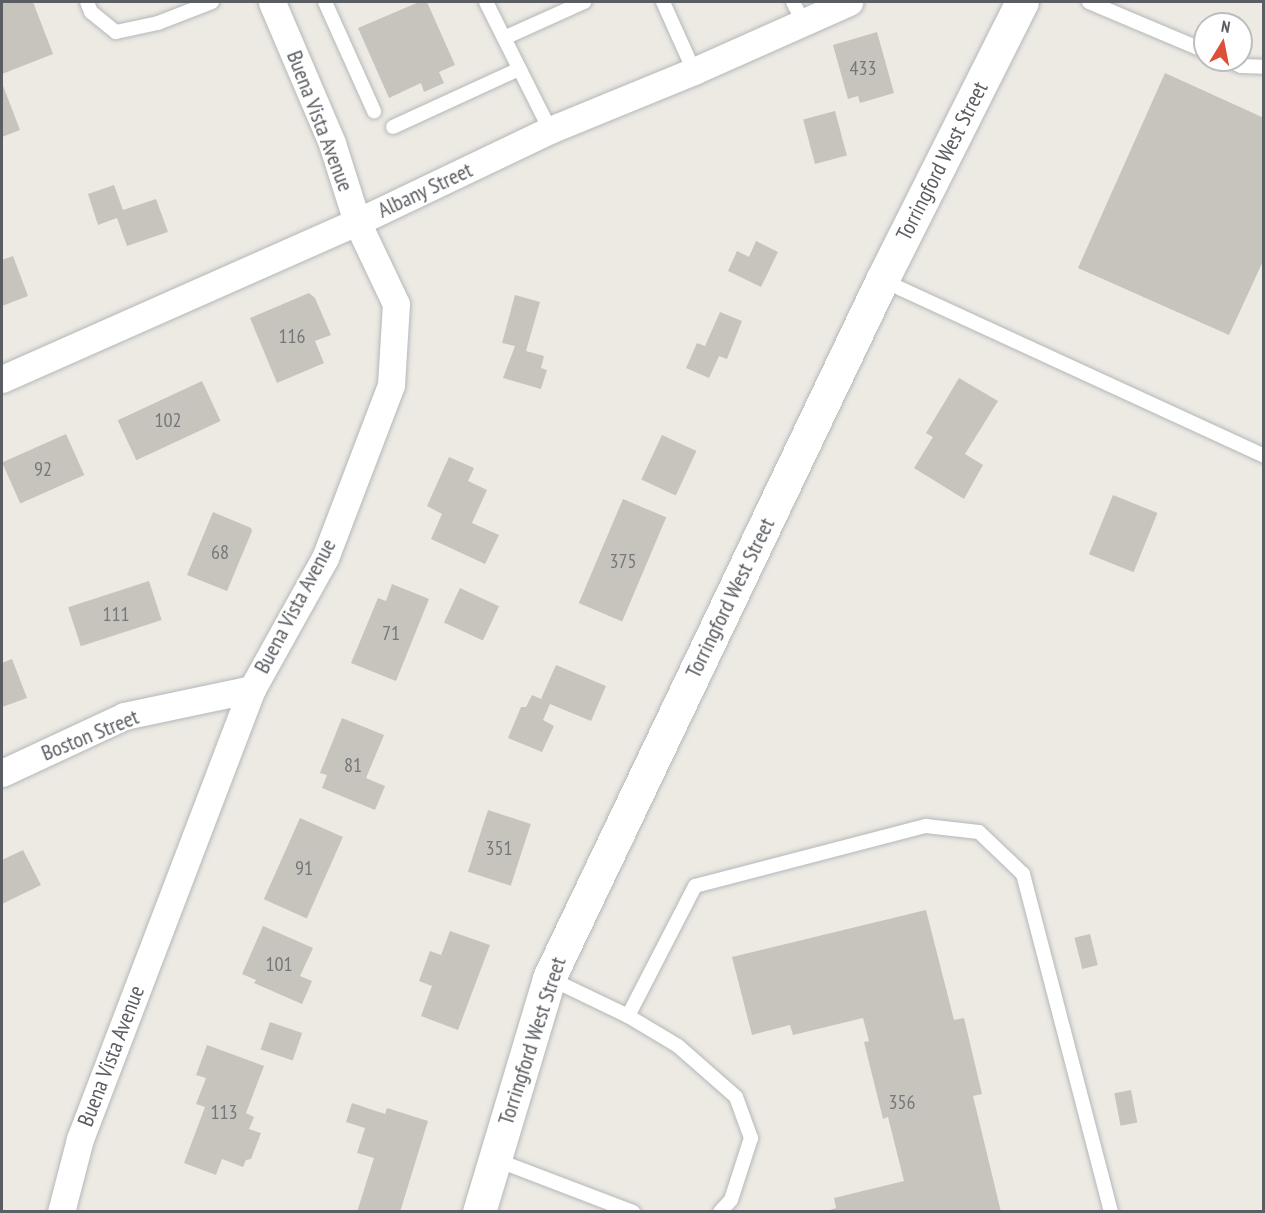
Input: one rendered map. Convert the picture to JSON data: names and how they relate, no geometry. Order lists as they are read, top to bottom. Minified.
{"streets":{"main road":["Torringford West Street"],"street":["Buena Vista Avenue","Albany Street","Boston Street"]},"crossings":[["Buena Vista Avenue","Albany Street"],["Buena Vista Avenue","Boston Street"]],"house_numbers":["433","116","102","92","68","375","111","71","81","351","91","101","356","113"],"north":"top"}
